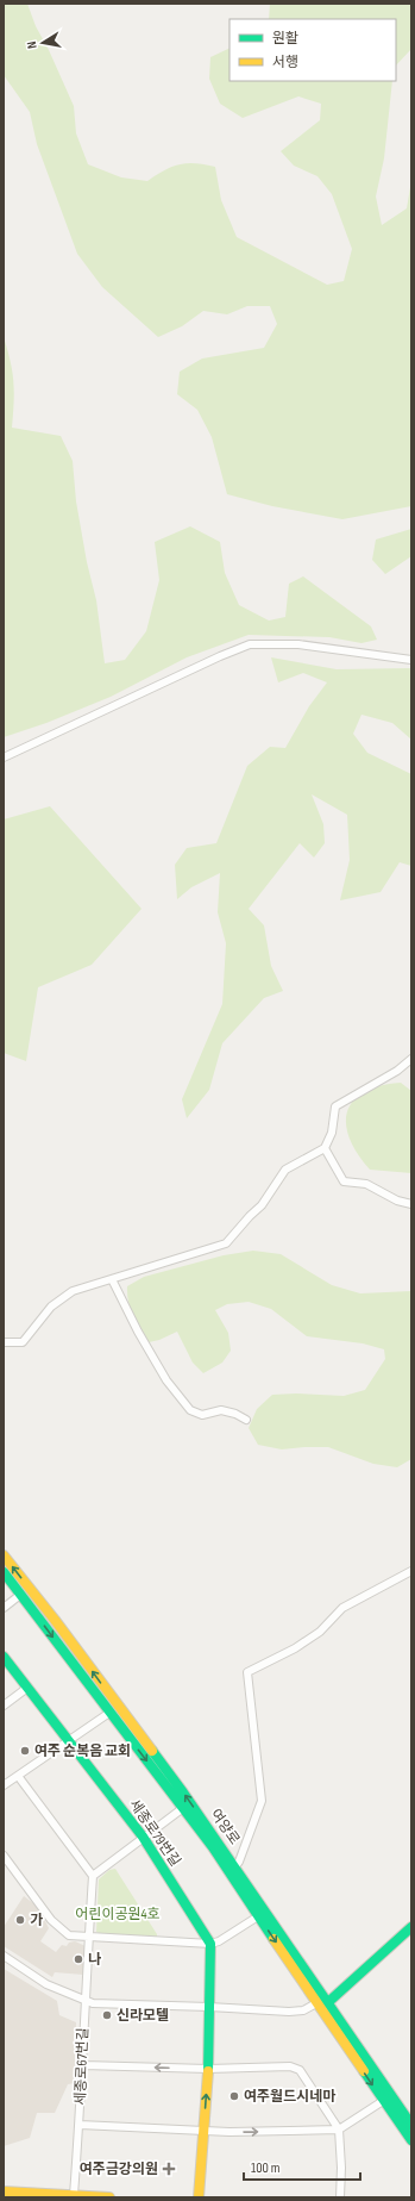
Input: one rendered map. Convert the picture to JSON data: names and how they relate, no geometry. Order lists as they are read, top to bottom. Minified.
{"streets":{"street":["여양로","세종로79번길","세종로67번길"]},"parks":["어린이공원4호"],"places":{"other":["여주 순복음 교회","가","나","신라모텔","여주월드시네마"],"health":["여주금강의원"]},"legend":["원활","서행"],"scale_bar":"100 m","north":"left"}
